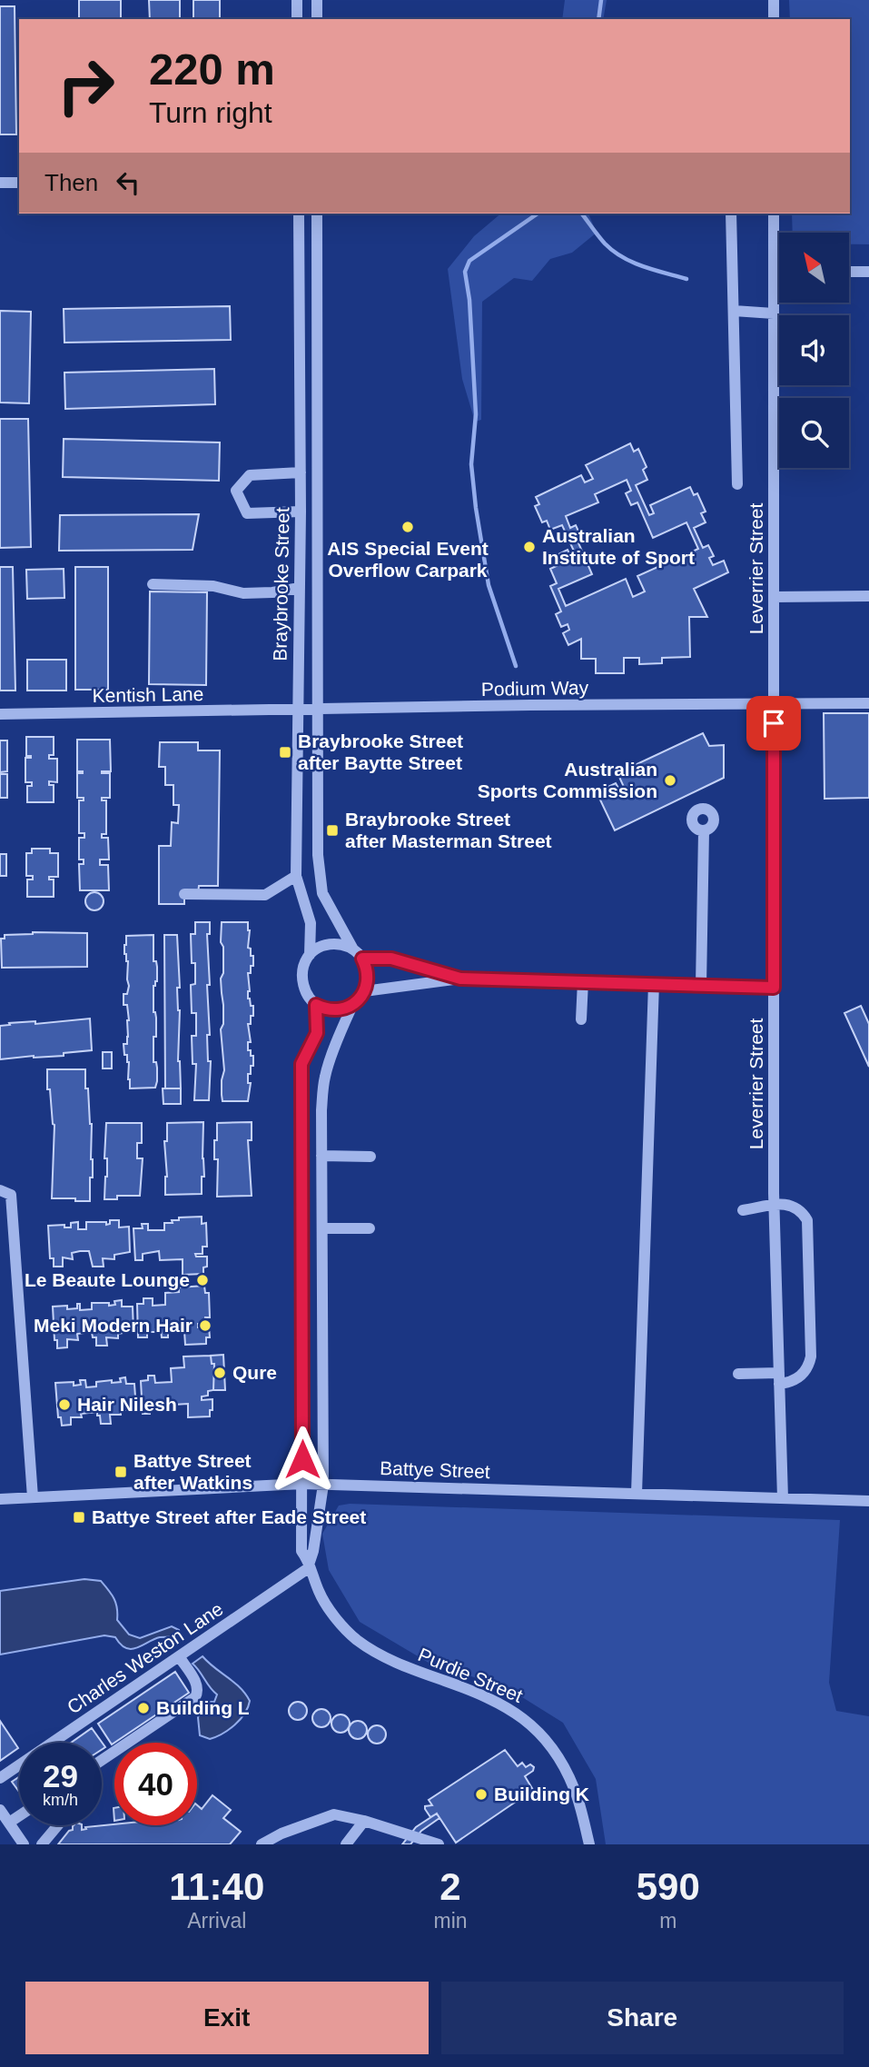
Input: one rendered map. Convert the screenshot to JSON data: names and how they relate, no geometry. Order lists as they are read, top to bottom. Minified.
{"streets":{"street":["Leverrier Street","Braybrooke Street","Podium Way","Kentish Lane","Battye Street","Charles Weston Lane","Purdie Street"]},"crossings":[["Leverrier Street","Podium Way"],["Leverrier Street","Battye Street"],["Braybrooke Street","Podium Way"],["Braybrooke Street","Kentish Lane"],["Podium Way","Kentish Lane"],["Battye Street","Purdie Street"],["Charles Weston Lane","Purdie Street"]],"places":{"other":["AIS Special Event Overflow Carpark","Australian Institute of Sport","Australian Sports Commission","Le Beaute Lounge","Meki Modern Hair","Qure","Hair Nilesh","Building L","Building K"],"transit":["Braybrooke Street after Baytte Street","Braybrooke Street after Masterman Street","Battye Street after Watkins","Battye Street after Eade Street"]},"north":"top left","page":{"turn":["220 m","Turn right"],"then":"Then","speed":"29 km/h","limit":"40","eta":["11:40","Arrival","2","min","590","m"],"buttons":["Exit","Share"]}}
